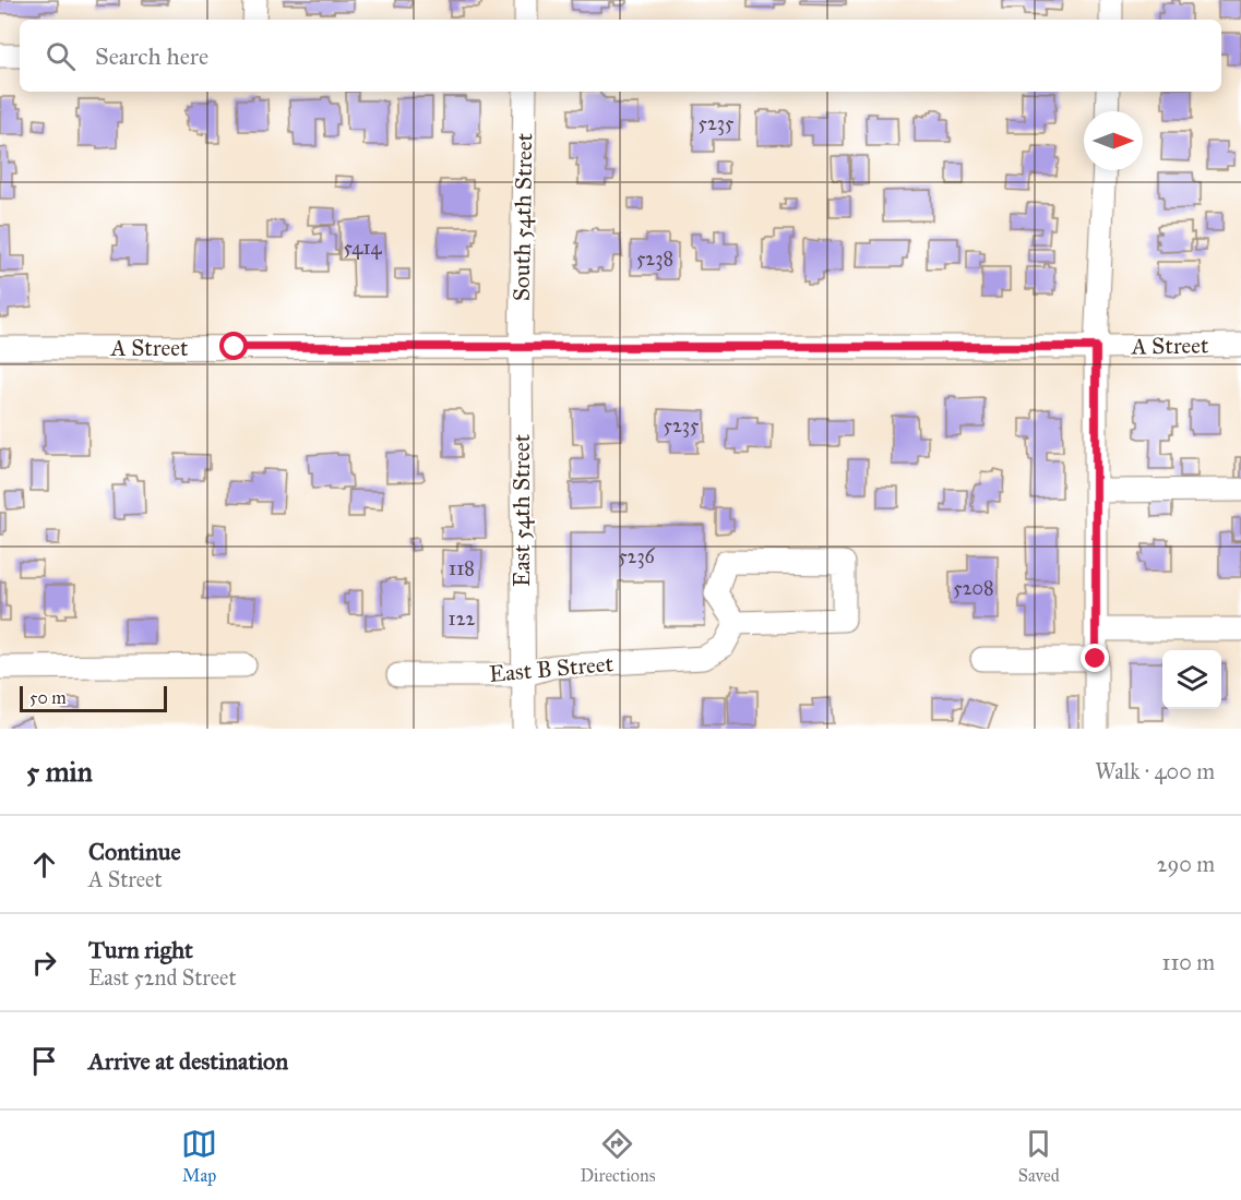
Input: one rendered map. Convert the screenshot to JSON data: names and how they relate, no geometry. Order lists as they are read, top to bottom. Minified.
{"streets":{"street":["South 54th Street","A Street","East 54th Street","East B Street"]},"crossings":[["South 54th Street","A Street"],["South 54th Street","East 54th Street"],["A Street","East 54th Street"],["East 54th Street","East B Street"]],"house_numbers":["5235","5414","5238","5235","5236","118","5208","122"],"scale_bar":"50 m","north":"right","page":{"search":"Search here","scale":"50 m","heading":["5 min","Walk · 400 m"],"list":[["Continue","A Street","290 m"],["Turn right","East 52nd Street","110 m"],"Arrive at destination"],"nav":["Map","Directions","Saved"]}}
